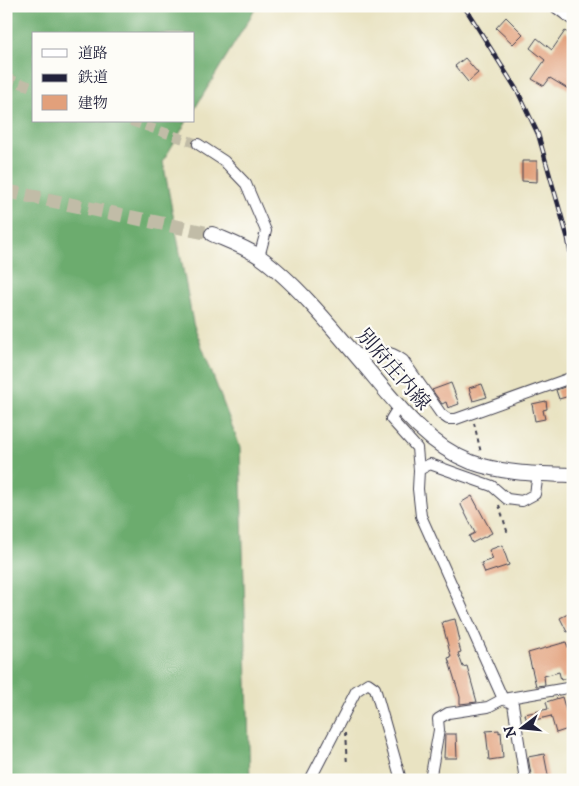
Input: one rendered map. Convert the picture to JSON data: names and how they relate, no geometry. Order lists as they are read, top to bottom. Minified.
{"streets":{"main road":["別府庄内線"]},"legend":["道路","鉄道","建物"],"north":"left"}
